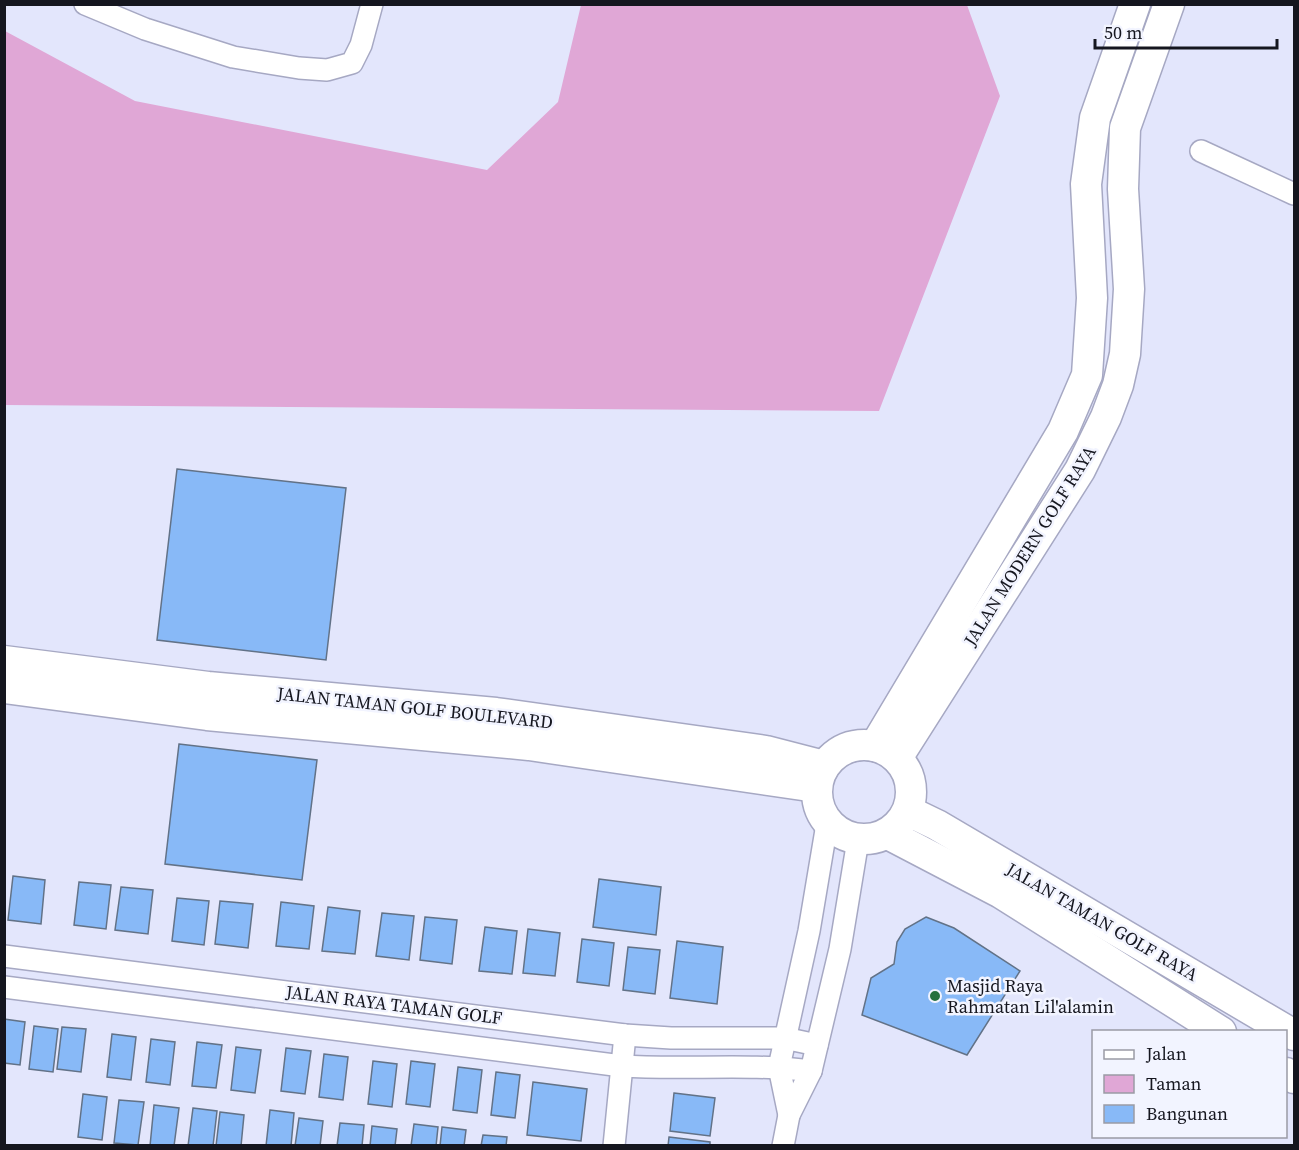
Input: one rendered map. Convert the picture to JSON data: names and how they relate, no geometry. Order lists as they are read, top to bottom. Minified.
{"streets":{"street":["JALAN MODERN GOLF RAYA","JALAN TAMAN GOLF BOULEVARD","JALAN TAMAN GOLF RAYA","JALAN RAYA TAMAN GOLF"]},"crossings":[["JALAN MODERN GOLF RAYA","JALAN TAMAN GOLF BOULEVARD"],["JALAN MODERN GOLF RAYA","JALAN TAMAN GOLF RAYA"],["JALAN TAMAN GOLF BOULEVARD","JALAN TAMAN GOLF RAYA"]],"places":["Masjid Raya Rahmatan Lil'alamin"],"legend":["Jalan","Taman","Bangunan"],"scale_bar":"50 m"}
